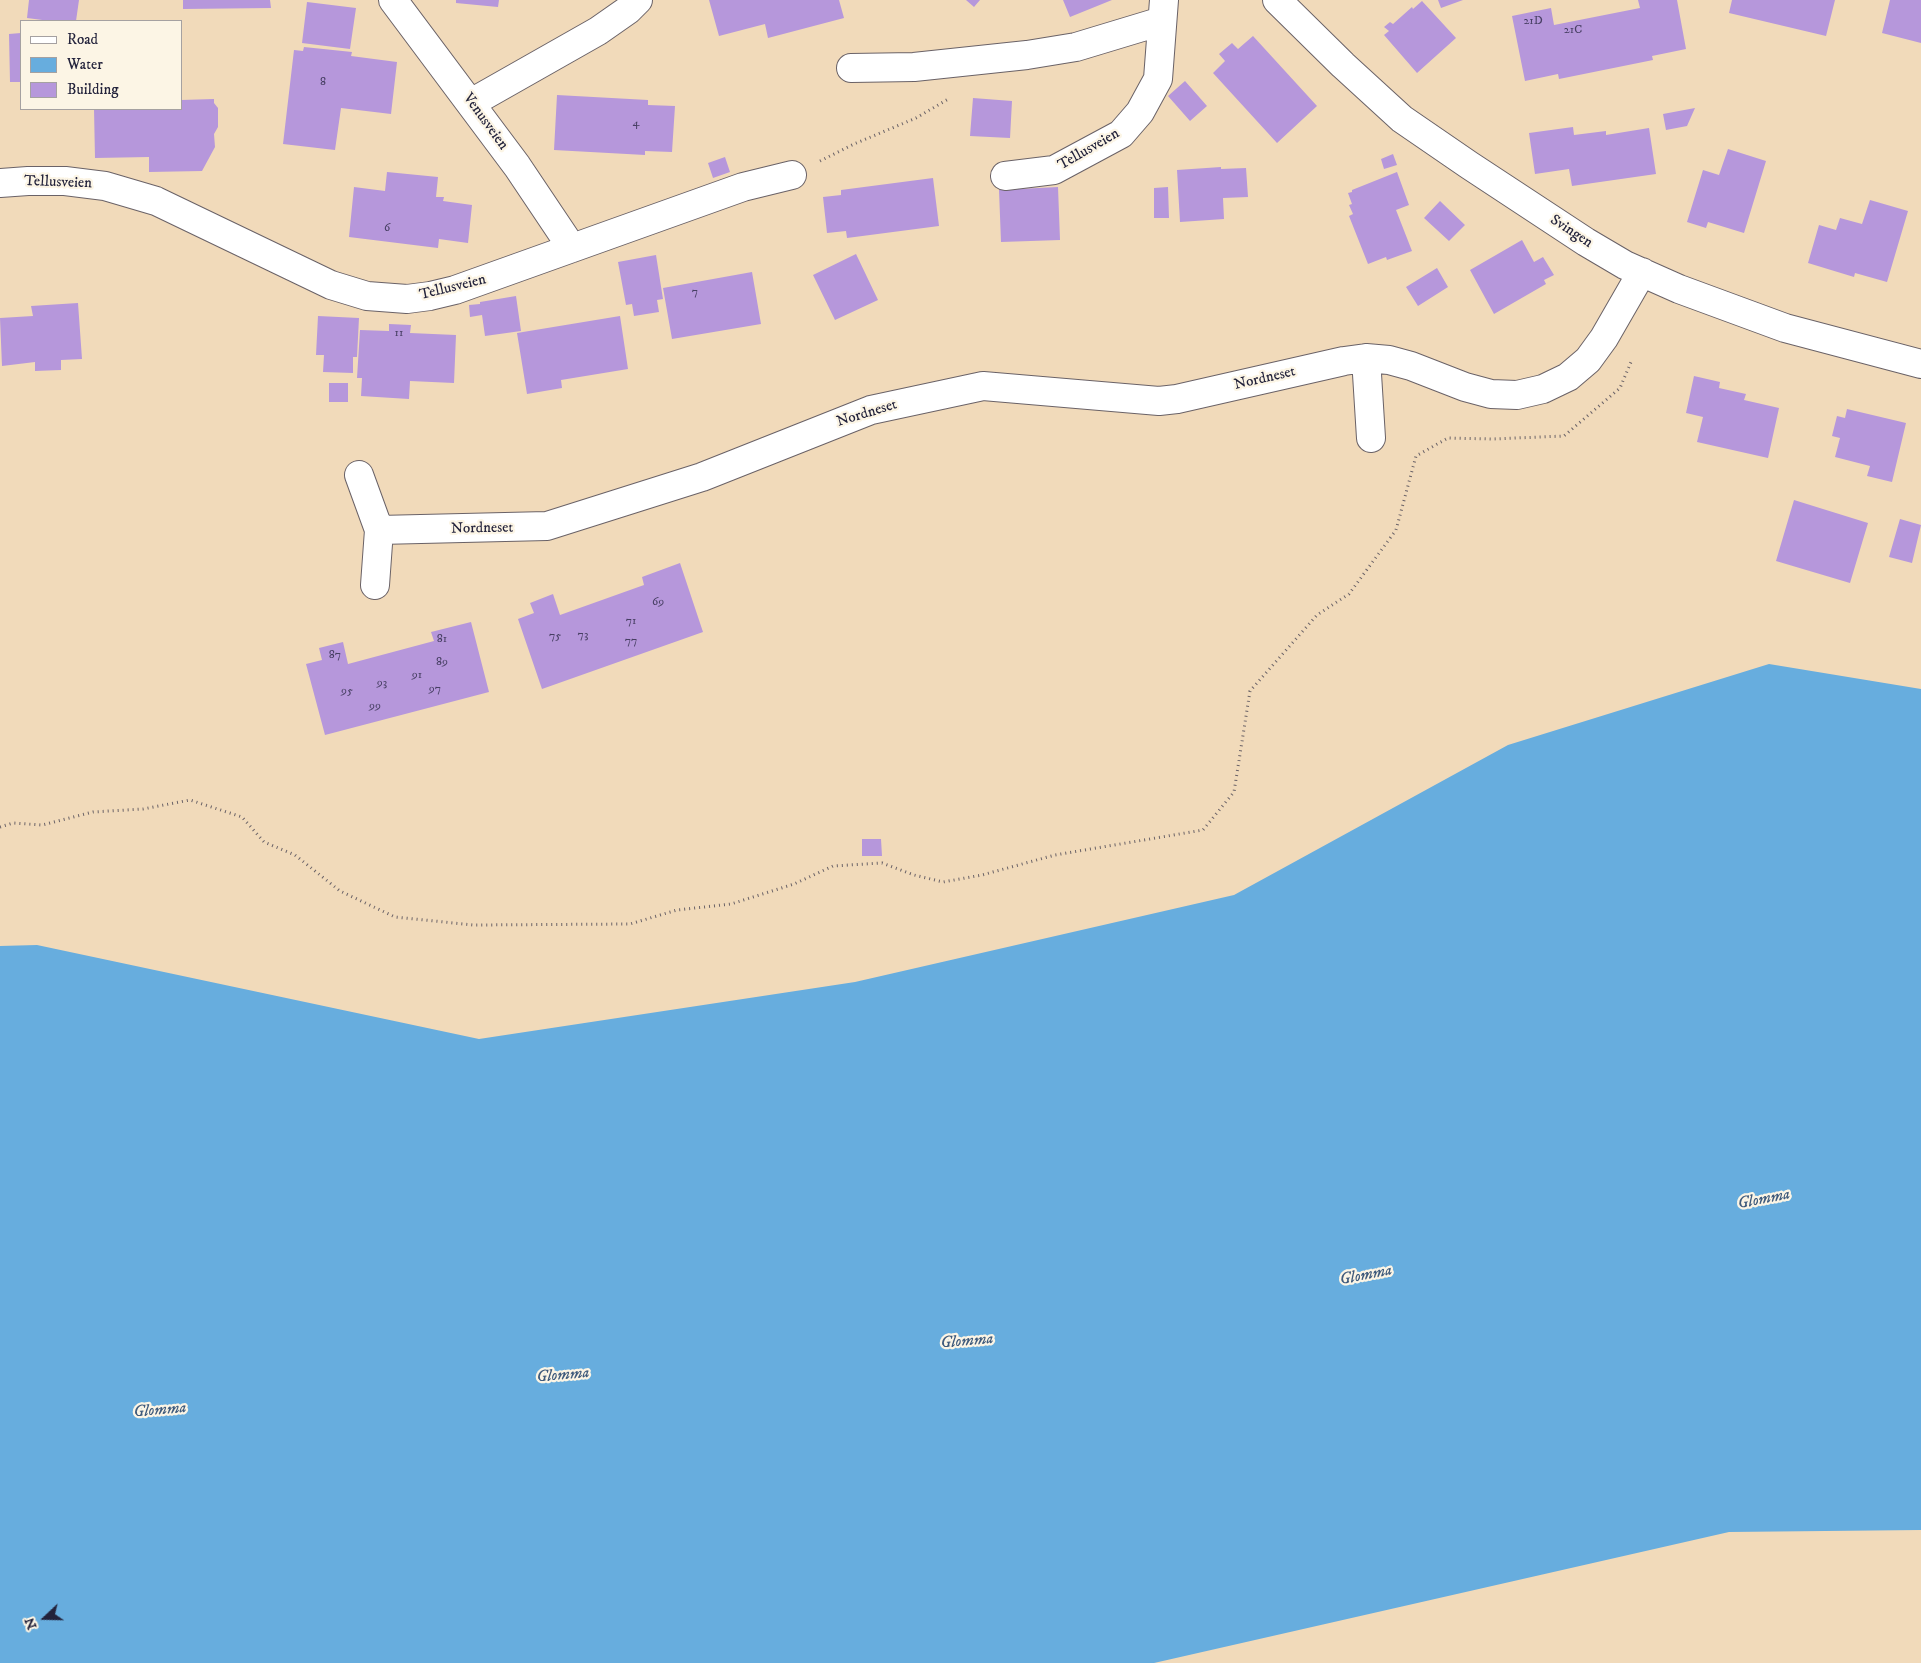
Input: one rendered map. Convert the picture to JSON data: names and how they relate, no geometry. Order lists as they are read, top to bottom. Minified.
{"streets":{"street":["Venusveien","Tellusveien","Svingen","Nordneset"]},"crossings":[["Venusveien","Tellusveien"],["Svingen","Nordneset"]],"water":["Glomma"],"house_numbers":["21D","21C","8","4","6","7","11","69","71","73","75","81","77","87","89","91","93","97","95","99"],"legend":["Road","Water","Building"],"north":"left"}
